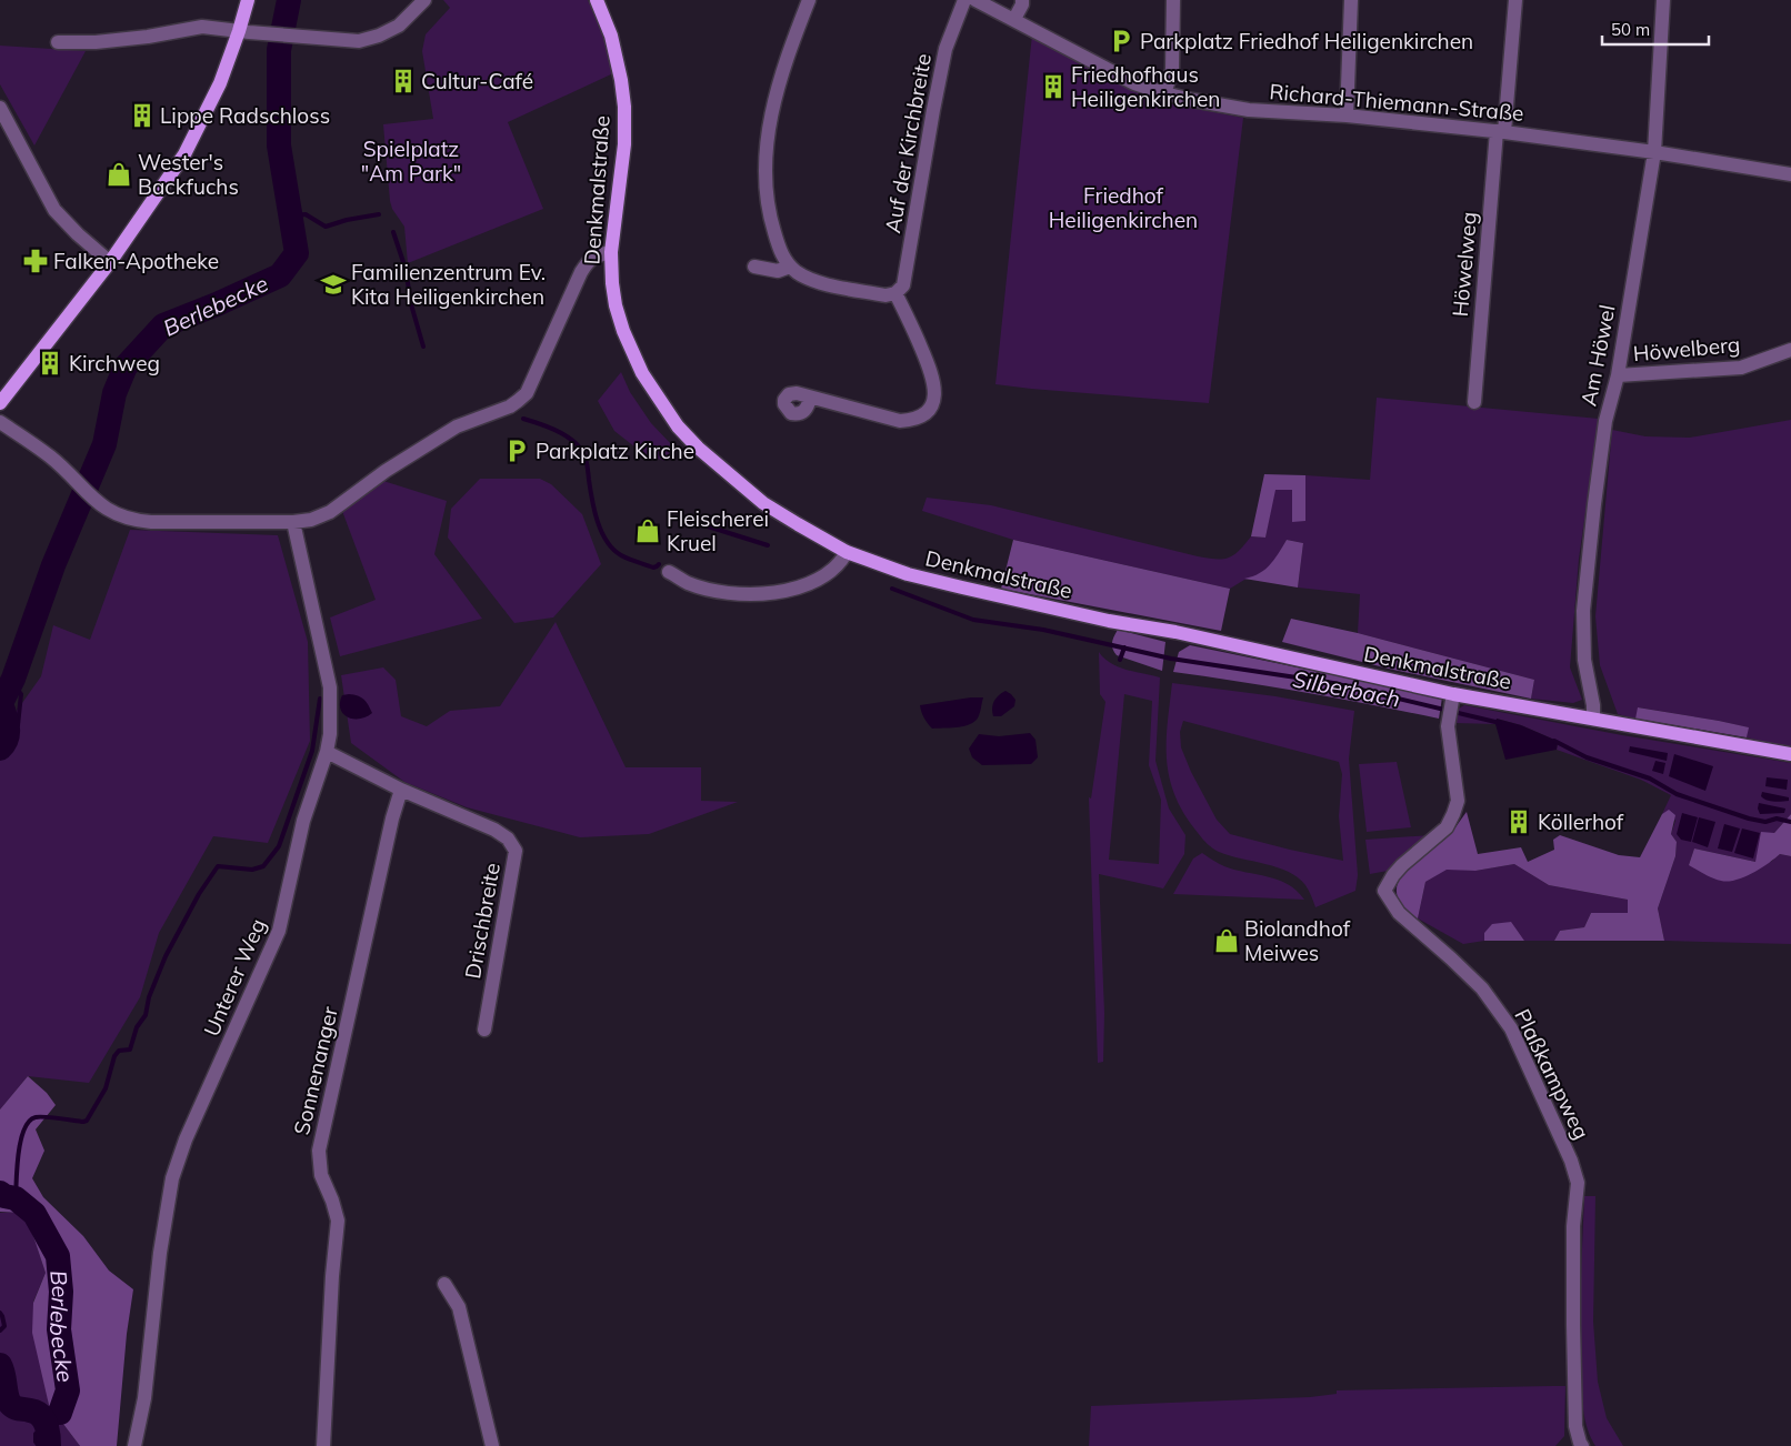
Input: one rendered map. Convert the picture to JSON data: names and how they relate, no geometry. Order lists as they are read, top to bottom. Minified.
{"streets":{"main road":["Denkmalstraße"],"street":["Richard-Thiemann-Straße","Auf der Kirchbreite","Höwelweg","Höwelberg","Am Höwel","Drischbreite","Unterer Weg","Sonnenanger","Plaßkampweg"]},"crossings":[["Richard-Thiemann-Straße","Höwelweg"],["Richard-Thiemann-Straße","Am Höwel"],["Denkmalstraße","Am Höwel"],["Denkmalstraße","Plaßkampweg"],["Höwelberg","Am Höwel"],["Drischbreite","Sonnenanger"]],"water":["Berlebecke","Silberbach"],"parks":["Spielplatz \"Am Park\"","Friedhof Heiligenkirchen"],"places":{"parking":["Parkplatz Friedhof Heiligenkirchen","Parkplatz Kirche"],"building":["Cultur-Café","Friedhofhaus Heiligenkirchen","Lippe Radschloss","Kirchweg","Köllerhof"],"shop":["Wester's Backfuchs","Fleischerei Kruel","Biolandhof Meiwes"],"pharmacy":["Falken-Apotheke"],"school or university":["Familienzentrum Ev. Kita Heiligenkirchen"]},"scale_bar":"50 m"}
